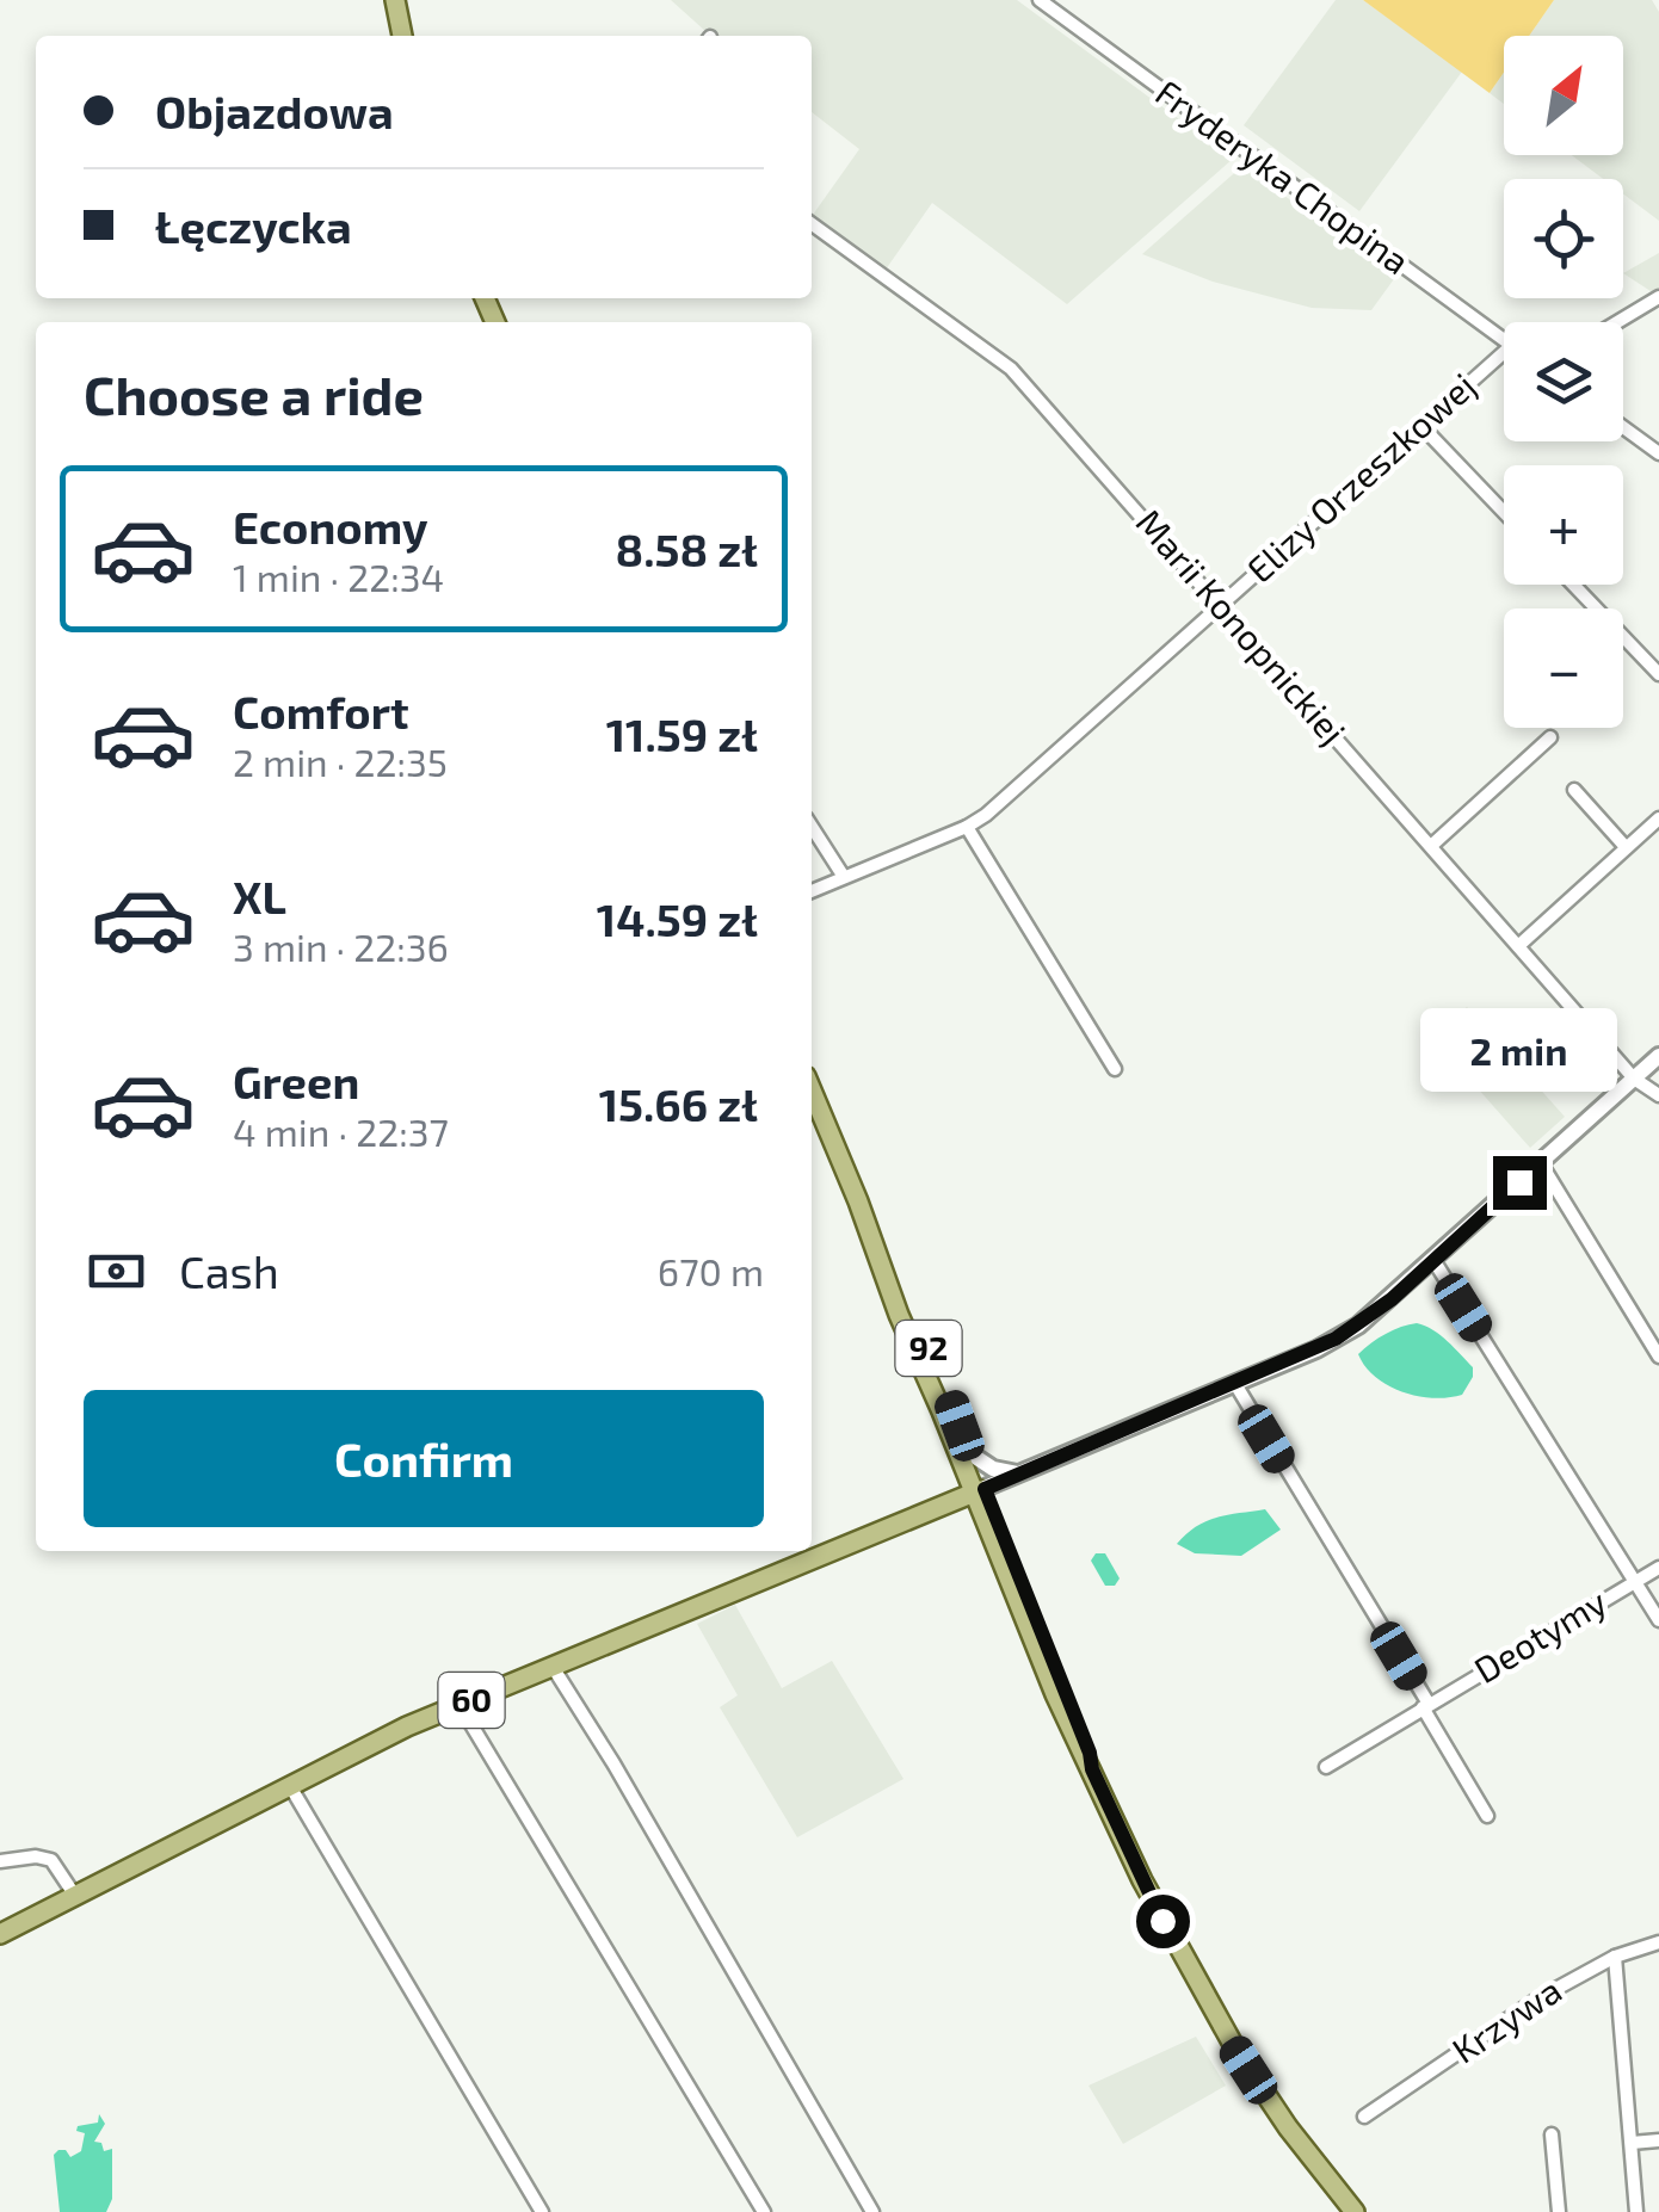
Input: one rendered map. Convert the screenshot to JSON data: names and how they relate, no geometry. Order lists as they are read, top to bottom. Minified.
{"streets":{"main road":["92","60"],"street":["Fryderyka Chopina","Elizy Orzeszkowej","Marii Konopnickiej","Deotymy","Krzywa"]},"crossings":[["Elizy Orzeszkowej","Marii Konopnickiej"],["92","60"]],"north":"top right","page":{"map_buttons":["+","−"],"banner":["Objazdowa","Łęczycka"],"heading":"Choose a ride","list":[{"name":"Economy","note":"1 min · 22:34","value":"8.58 zł"},{"name":"Comfort","note":"2 min · 22:35","value":"11.59 zł"},{"name":"XL","note":"3 min · 22:36","value":"14.59 zł"},{"name":"Green","note":"4 min · 22:37","value":"15.66 zł"}],"bubble":"2 min","pay":["Cash","670 m"],"buttons":"Confirm"}}
